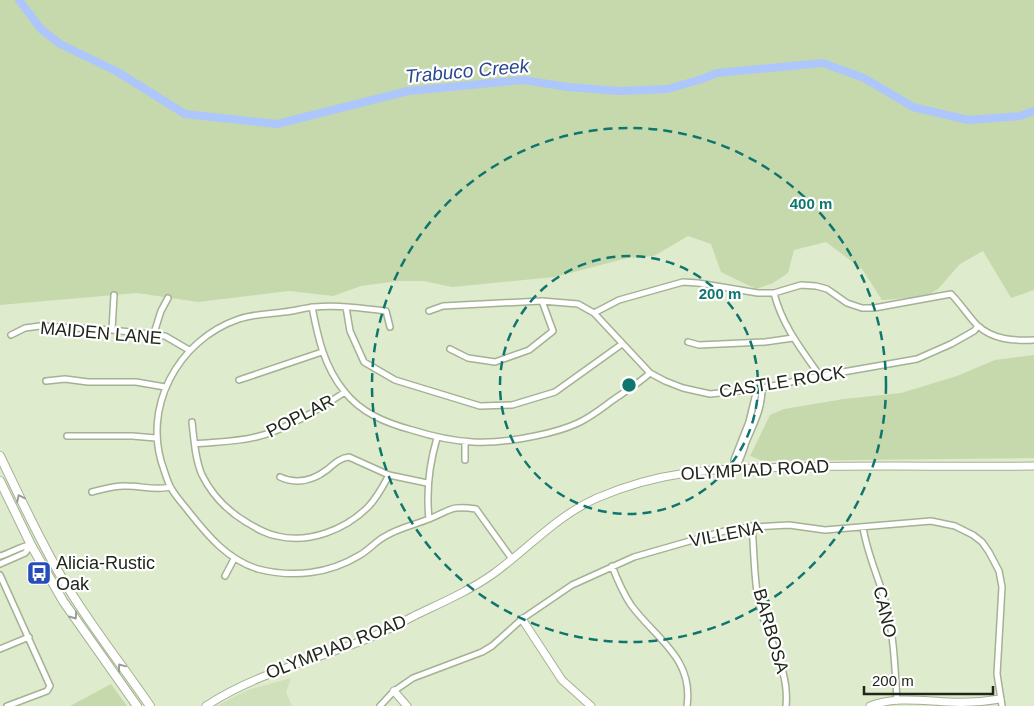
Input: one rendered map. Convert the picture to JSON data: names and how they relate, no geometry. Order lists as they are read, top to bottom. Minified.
{"streets":{"main road":["OLYMPIAD ROAD"],"street":["MAIDEN LANE","CASTLE ROCK","POPLAR","VILLENA","CANO","BARBOSA"]},"crossings":[["VILLENA","CANO"],["VILLENA","BARBOSA"]],"water":["Trabuco Creek"],"places":{"bus stop":["Alicia-Rustic Oak"]},"scale_bar":"200 m","rings":["400 m","200 m"]}
